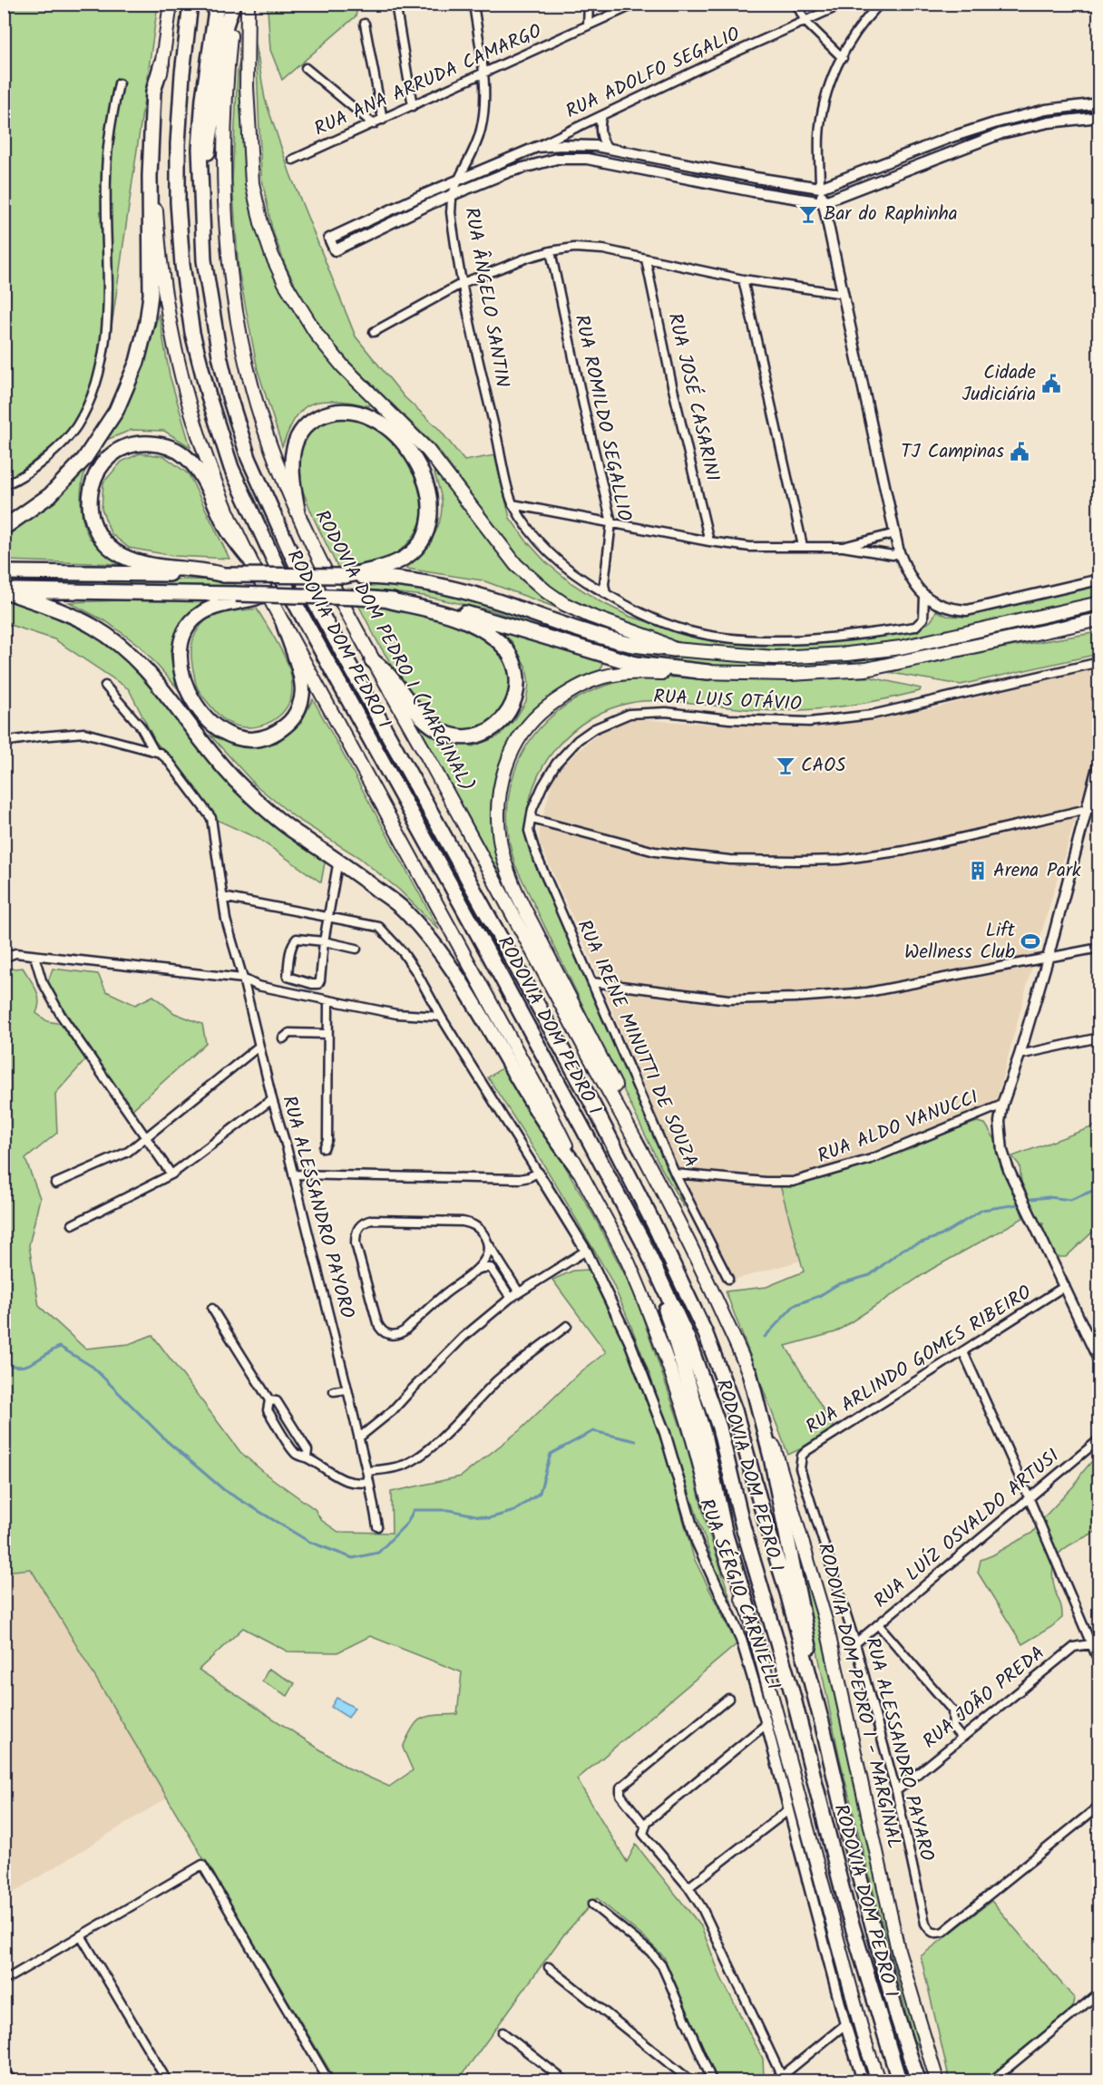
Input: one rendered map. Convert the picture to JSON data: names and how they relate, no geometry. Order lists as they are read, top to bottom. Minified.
{"streets":{"highway":["RODOVIA DOM PEDRO I","RODOVIA DOM PEDRO I (MARGINAL)","RODOVIA DOM PEDRO I - MARGINAL"],"street":["RUA ADOLFO SEGALIO","RUA ANA ARRUDA CAMARGO","RUA ÂNGELO SANTIN","RUA JOSÉ CASARINI","RUA ROMILDO SEGALLIO","RUA LUIS OTÁVIO","RUA IRENE MINUTTI DE SOUZA","RUA ALDO VANUCCI","RUA ALESSANDRO PAYORO","RUA ARLINDO GOMES RIBEIRO","RUA LUÍZ OSVALDO ARTUSI","RUA SÉRGIO CARNIELLI","RUA JOÃO PREDA","RUA ALESSANDRO PAYARO"]},"crossings":[["RUA ANA ARRUDA CAMARGO","RUA ÂNGELO SANTIN"],["RODOVIA DOM PEDRO I (MARGINAL)","RODOVIA DOM PEDRO I - MARGINAL"],["RUA LUIS OTÁVIO","RUA IRENE MINUTTI DE SOUZA"],["RUA IRENE MINUTTI DE SOUZA","RUA ALDO VANUCCI"],["RUA ARLINDO GOMES RIBEIRO","RUA ALESSANDRO PAYARO"],["RUA LUÍZ OSVALDO ARTUSI","RUA ALESSANDRO PAYARO"],["RUA JOÃO PREDA","RUA ALESSANDRO PAYARO"]],"places":{"bar":["Bar do Raphinha","CAOS"],"public building":["Cidade Judiciária","TJ Campinas"],"building":["Arena Park"],"sports":["Lift Wellness Club"]}}
